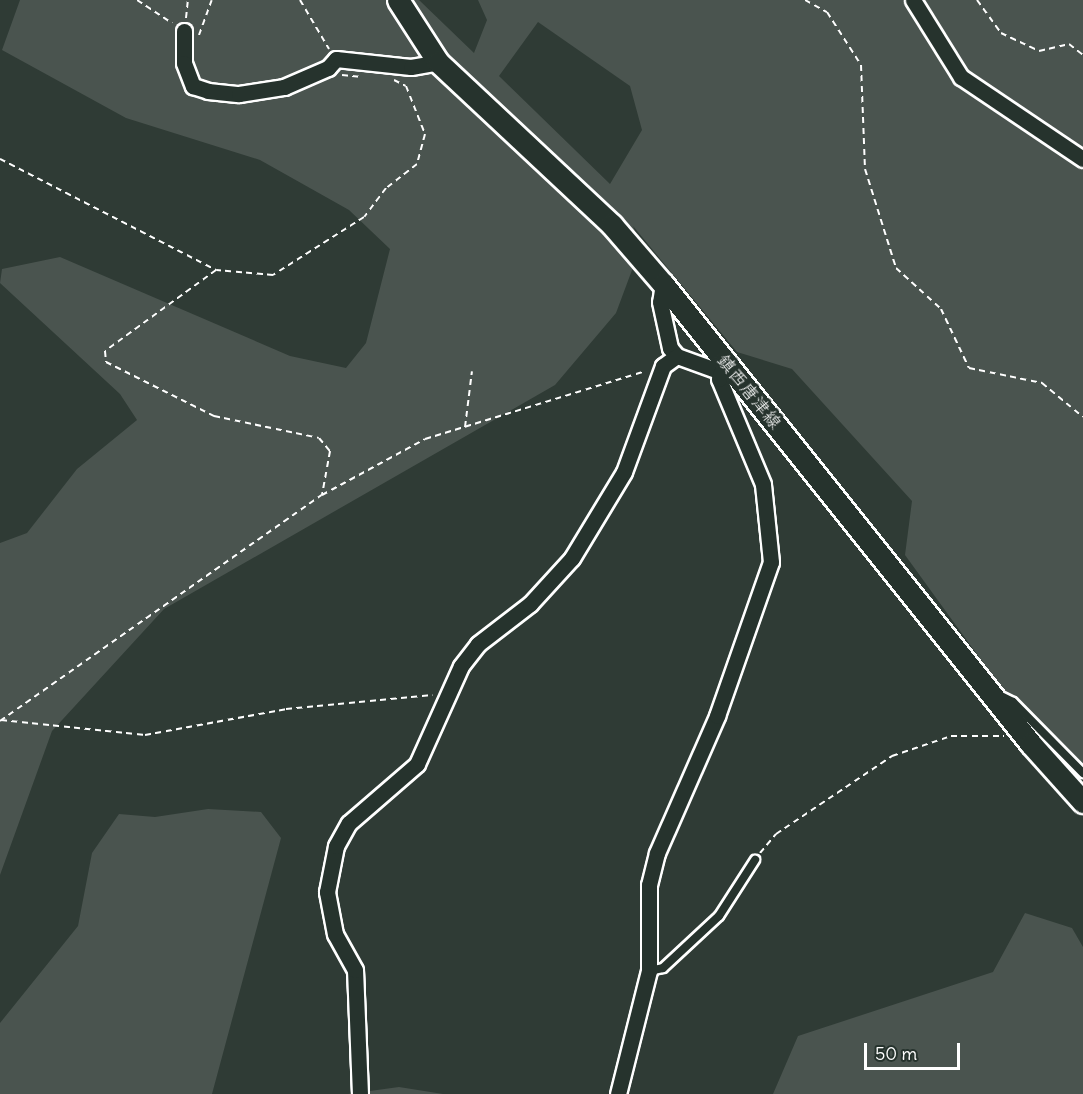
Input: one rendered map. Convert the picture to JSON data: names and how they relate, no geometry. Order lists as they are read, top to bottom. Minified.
{"streets":{"main road":["鎮西唐津線"]},"scale_bar":"50 m"}
